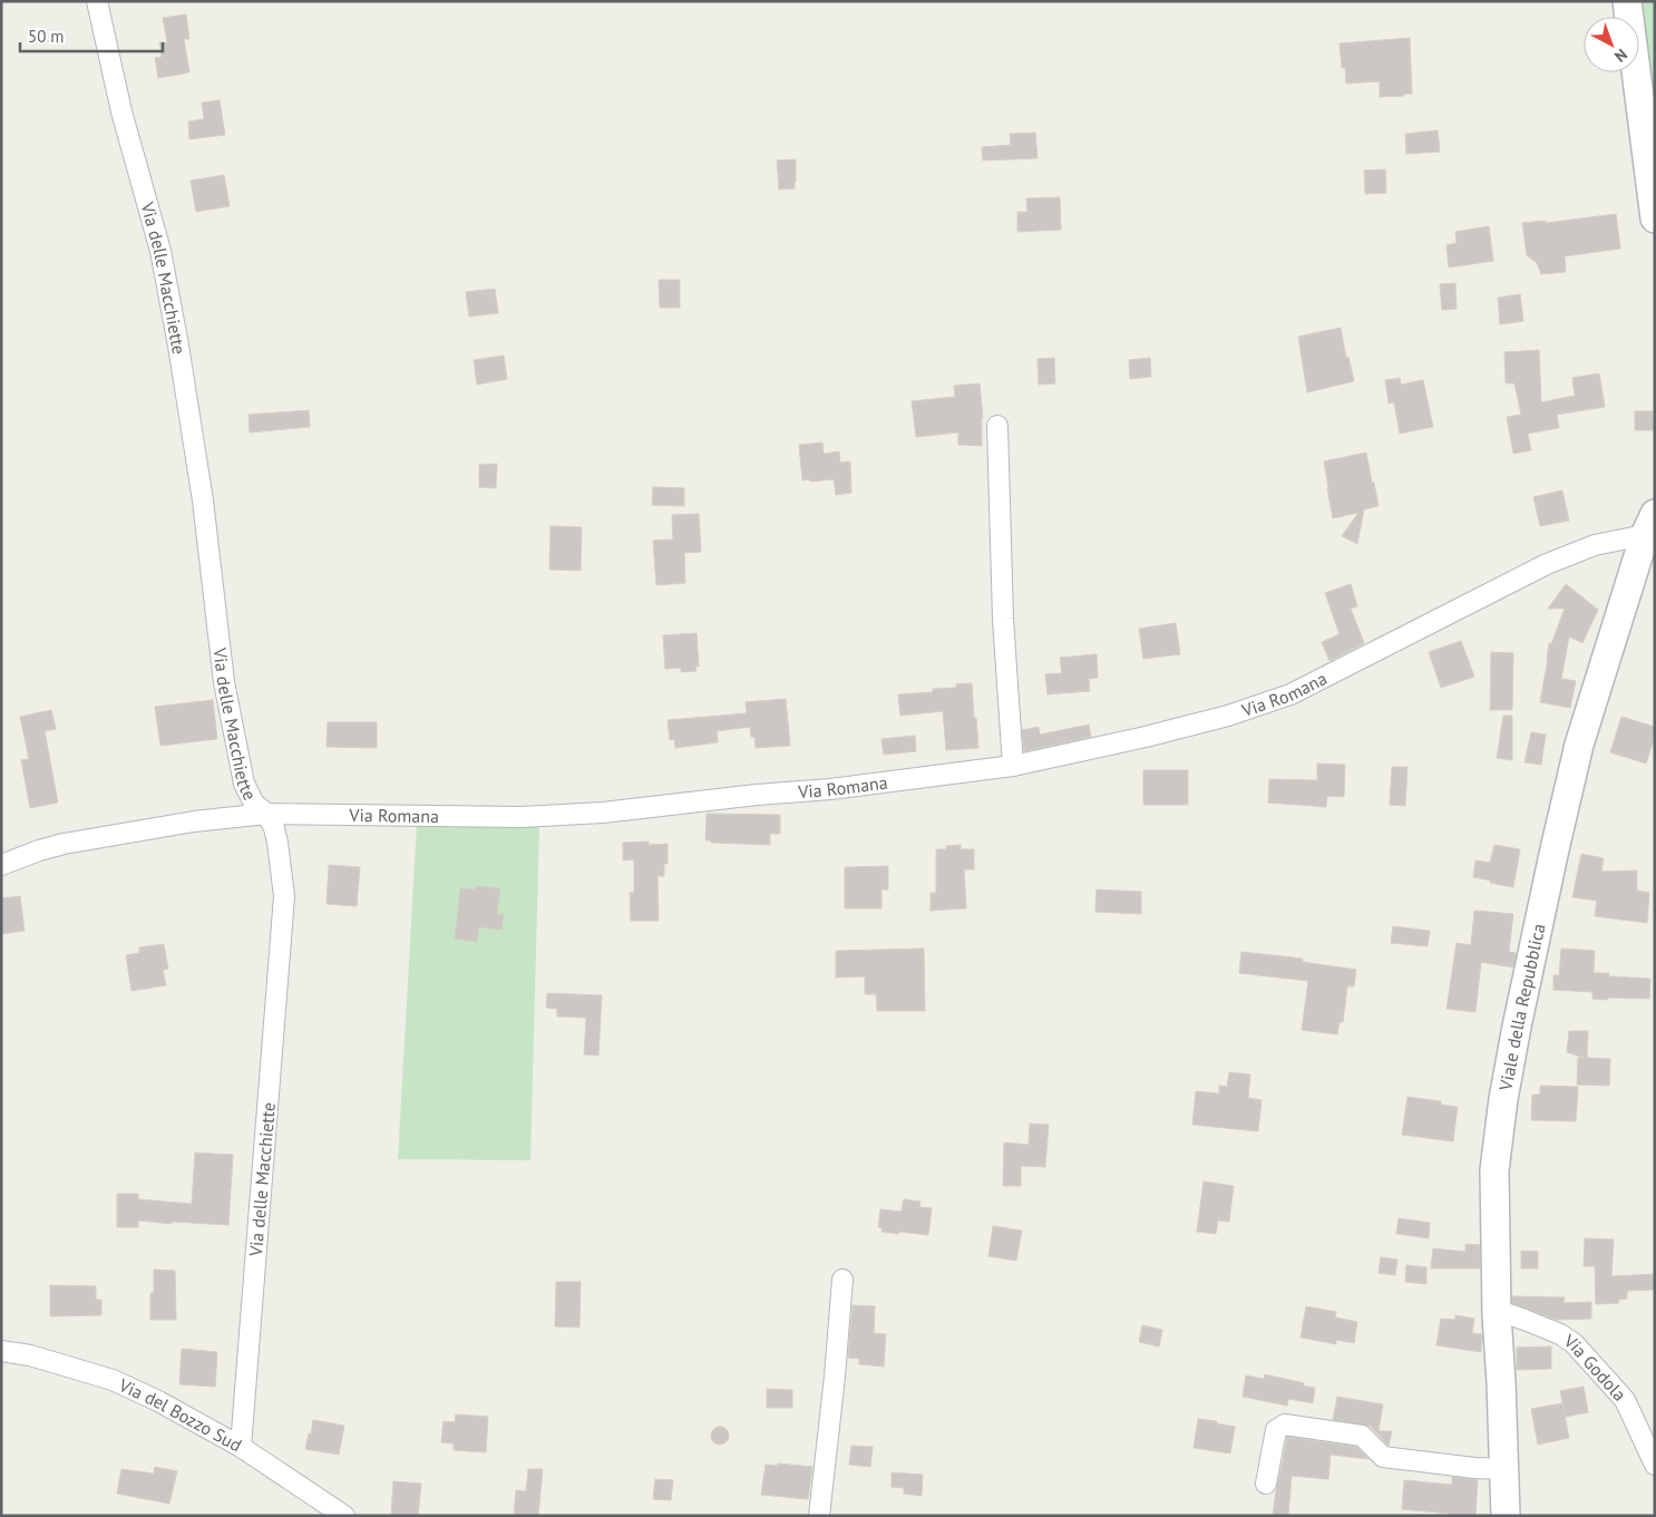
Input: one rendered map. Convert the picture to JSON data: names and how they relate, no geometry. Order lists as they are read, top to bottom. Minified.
{"streets":{"main road":["Viale della Repubblica"],"street":["Via delle Macchiette","Via Romana","Via Godola","Via del Bozzo Sud"]},"crossings":[["Via delle Macchiette","Via Romana"],["Via delle Macchiette","Via del Bozzo Sud"],["Via Romana","Viale della Repubblica"],["Viale della Repubblica","Via Godola"]],"scale_bar":"50 m","north":"bottom right"}
